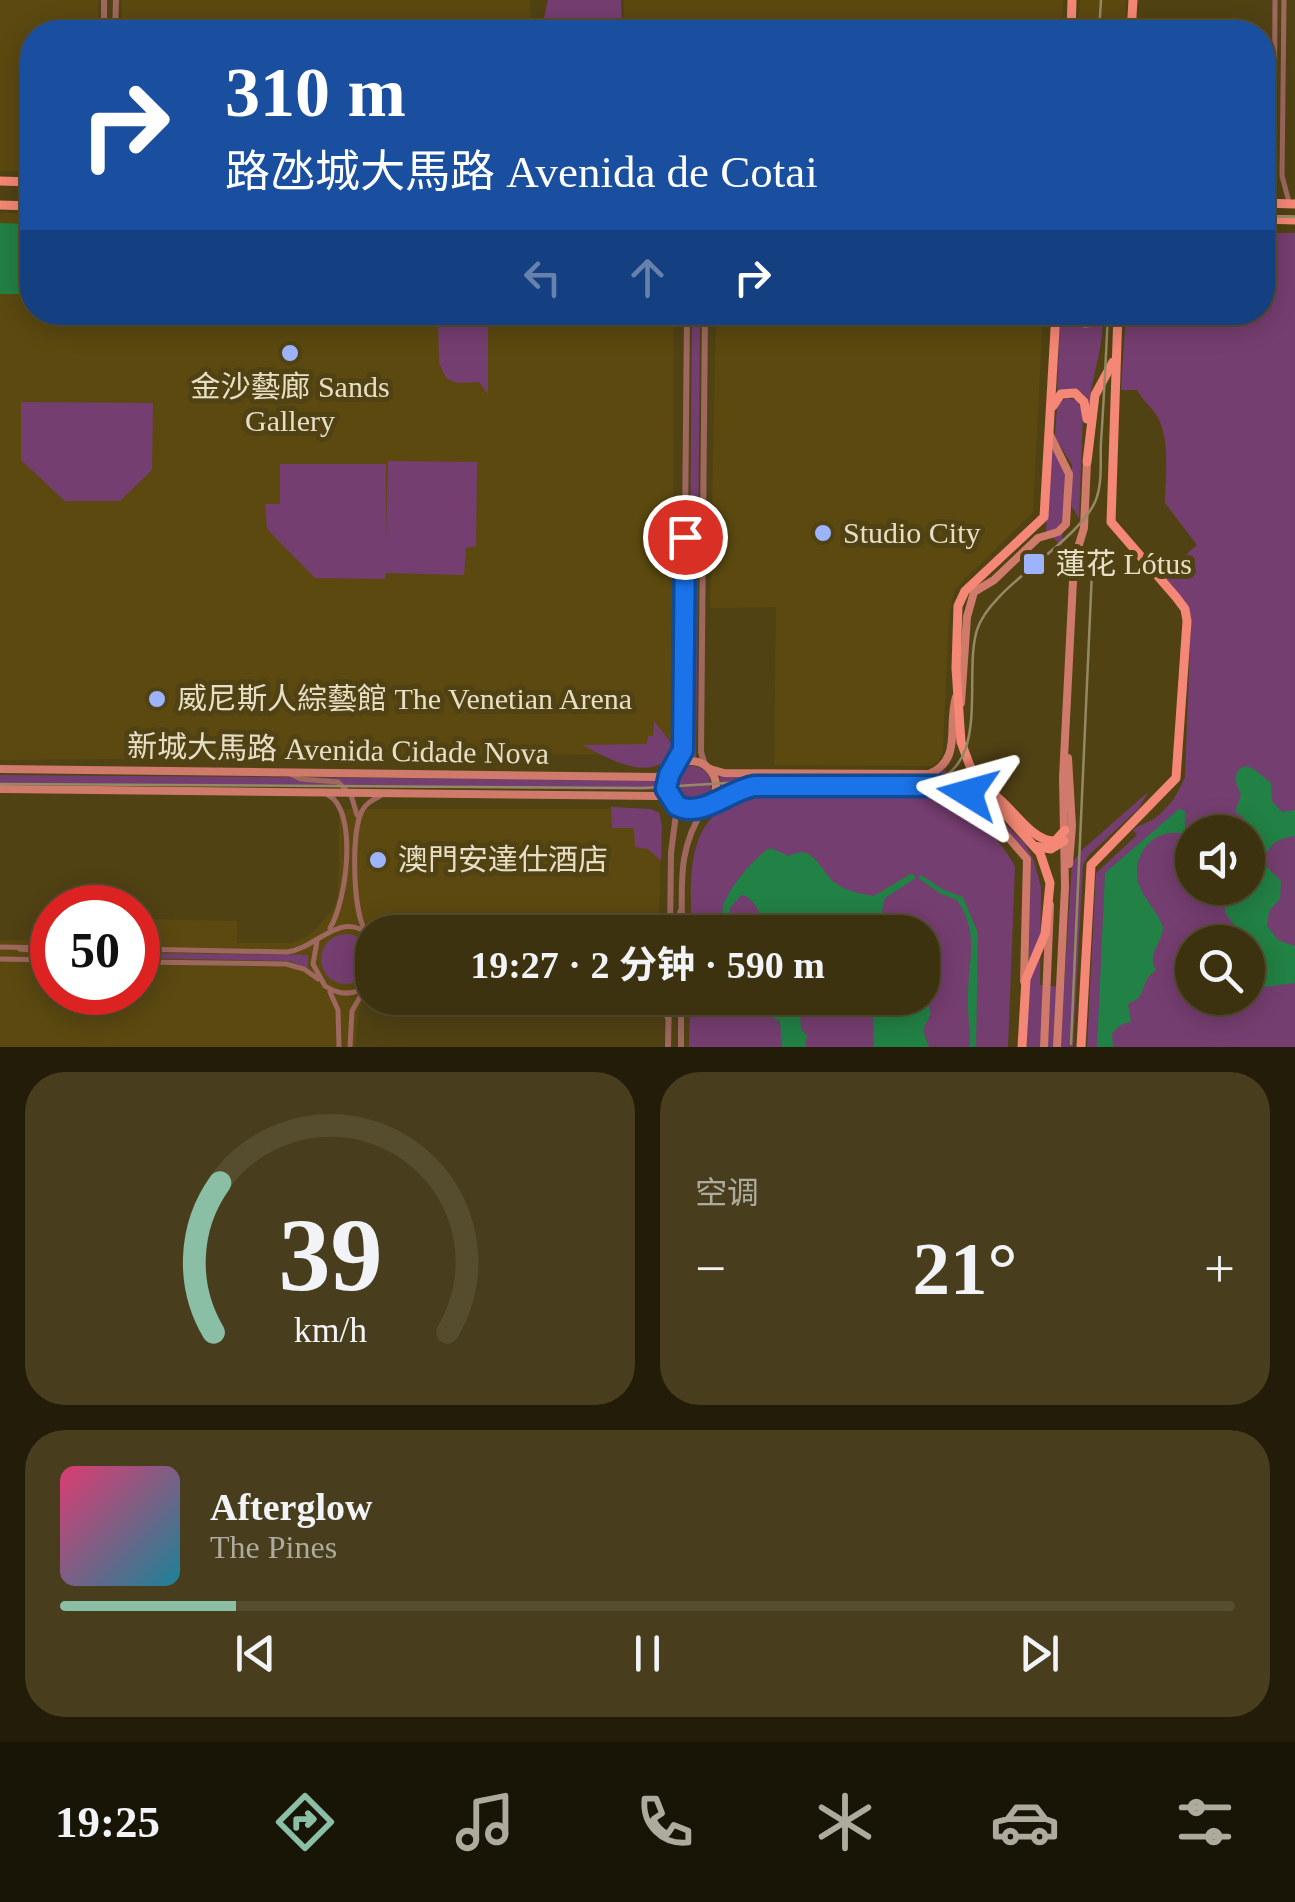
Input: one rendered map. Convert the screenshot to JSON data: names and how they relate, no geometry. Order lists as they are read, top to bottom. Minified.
{"streets":{"main road":["新城大馬路 Avenida Cidade Nova"]},"places":{"other":["金沙藝廊 Sands Gallery","Studio City","威尼斯人綜藝館 The Venetian Arena","澳門安達仕酒店"],"transit":["蓮花 Lótus"]},"page":{"turn":["310 m","路氹城大馬路 Avenida de Cotai"],"limit":"50","trip":"19:27 · 2 分钟 · 590 m","tile":"空调","heat":["−","21°","+"],"song":["Afterglow","The Pines"],"tabs":"19:25","gauge":["39","km/h"]}}
